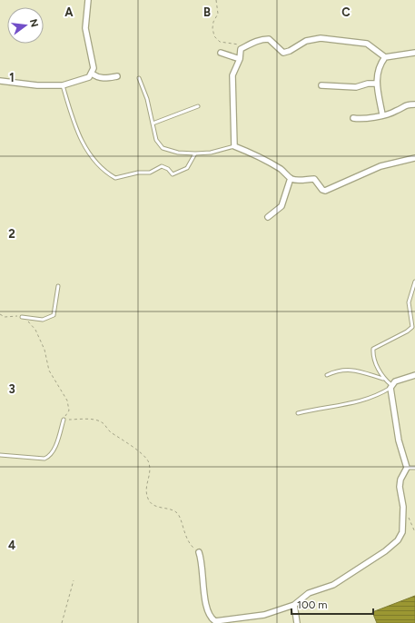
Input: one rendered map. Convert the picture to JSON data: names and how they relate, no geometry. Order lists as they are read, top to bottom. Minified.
{"scale_bar":"100 m","north":"right","grid":{"columns":["A","B","C"],"rows":["1","2","3","4"]}}
